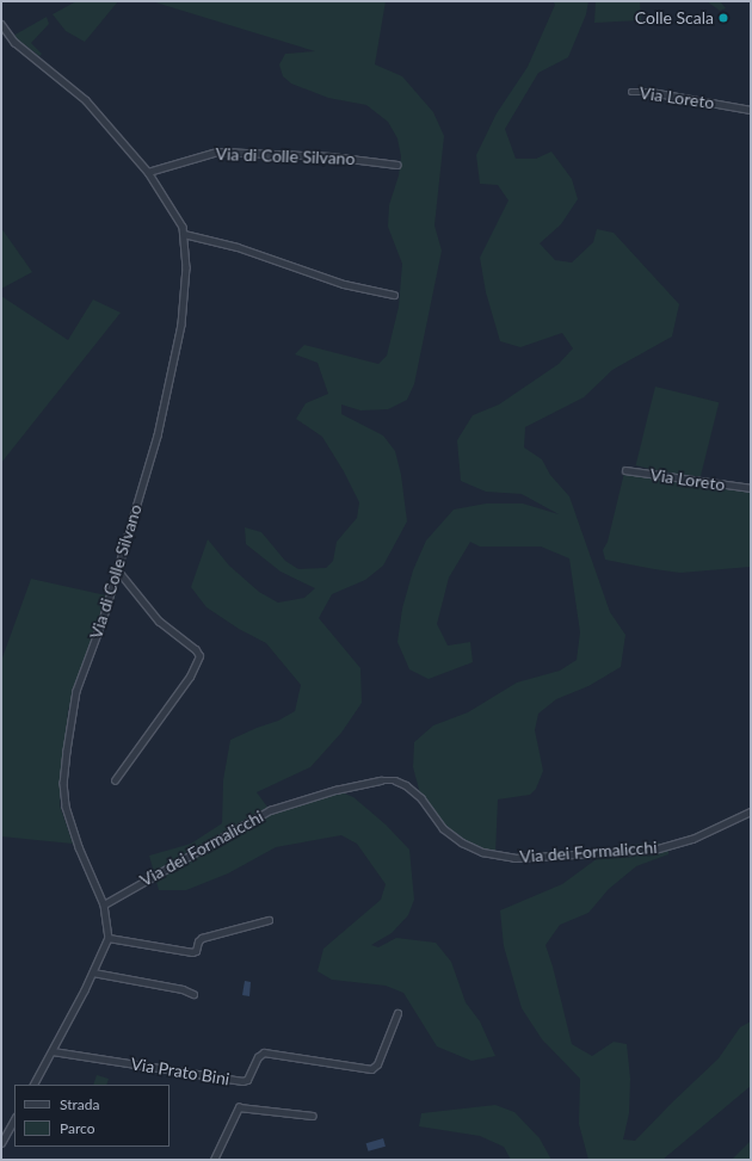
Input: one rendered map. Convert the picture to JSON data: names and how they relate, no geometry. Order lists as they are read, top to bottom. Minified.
{"streets":{"street":["Via Loreto","Via di Colle Silvano","Via dei Formalicchi","Via Prato Bini"]},"crossings":[["Via di Colle Silvano","Via dei Formalicchi"]],"places":["Colle Scala"],"legend":["Strada","Parco"]}
